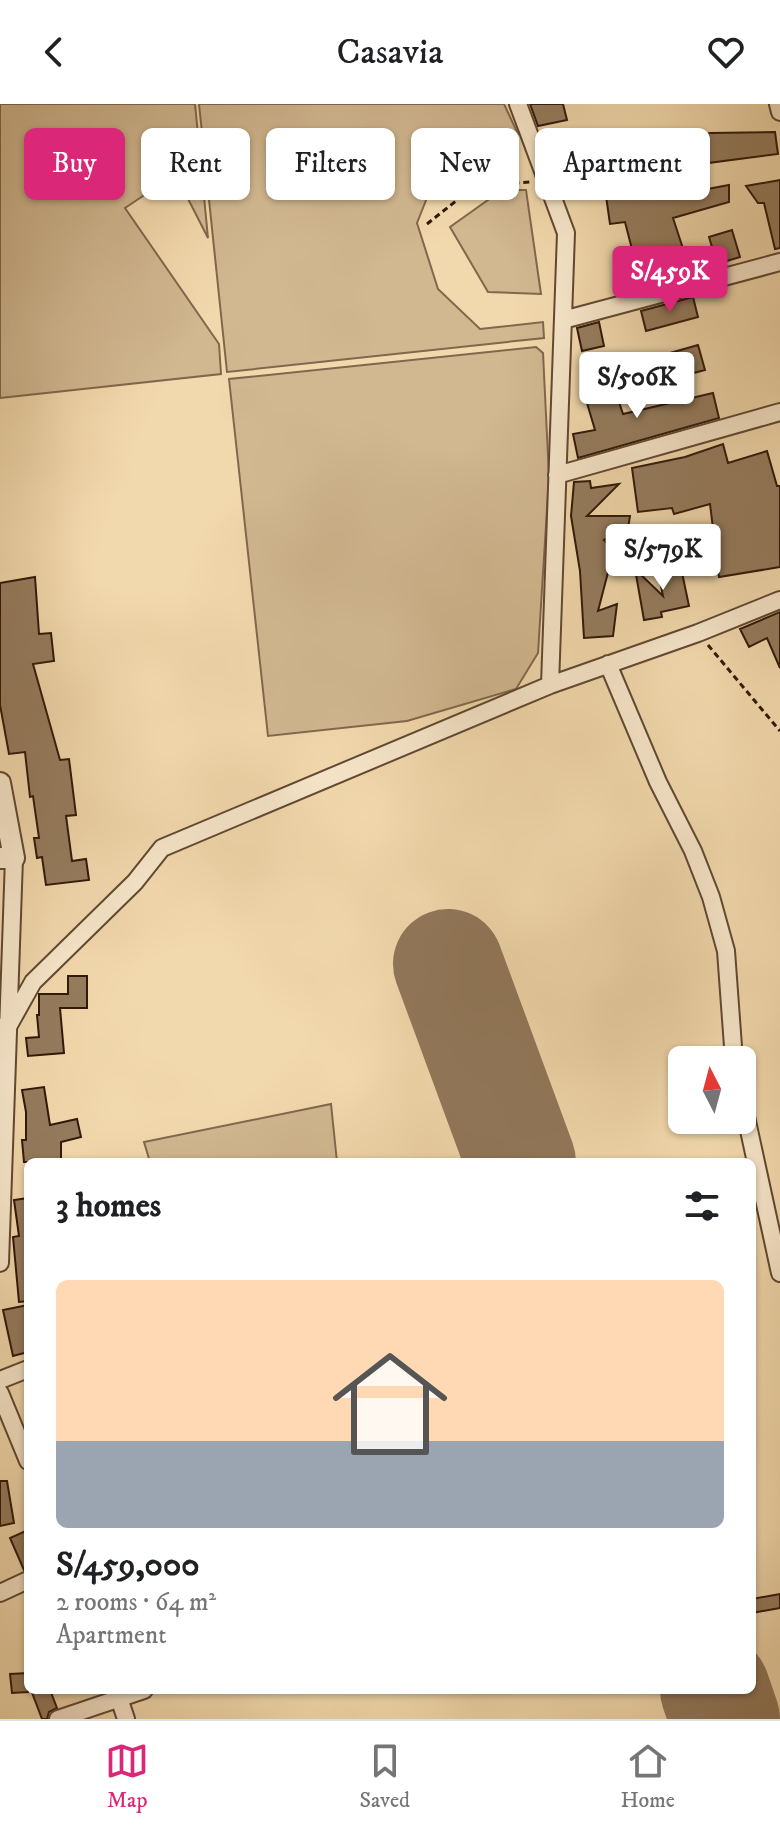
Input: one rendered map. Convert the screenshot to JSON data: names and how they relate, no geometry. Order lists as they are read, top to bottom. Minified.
{"north":"top","page":{"header":"Casavia","chip":["Buy","Rent","Filters","New","Apartment"],"price":["S/459K","S/506K","S/579K"],"heading":"3 homes","list":[{"name":"S/459,000","note":"2 rooms · 64 m² · Apartment"}],"tabs":["Map","Saved","Home"]}}
